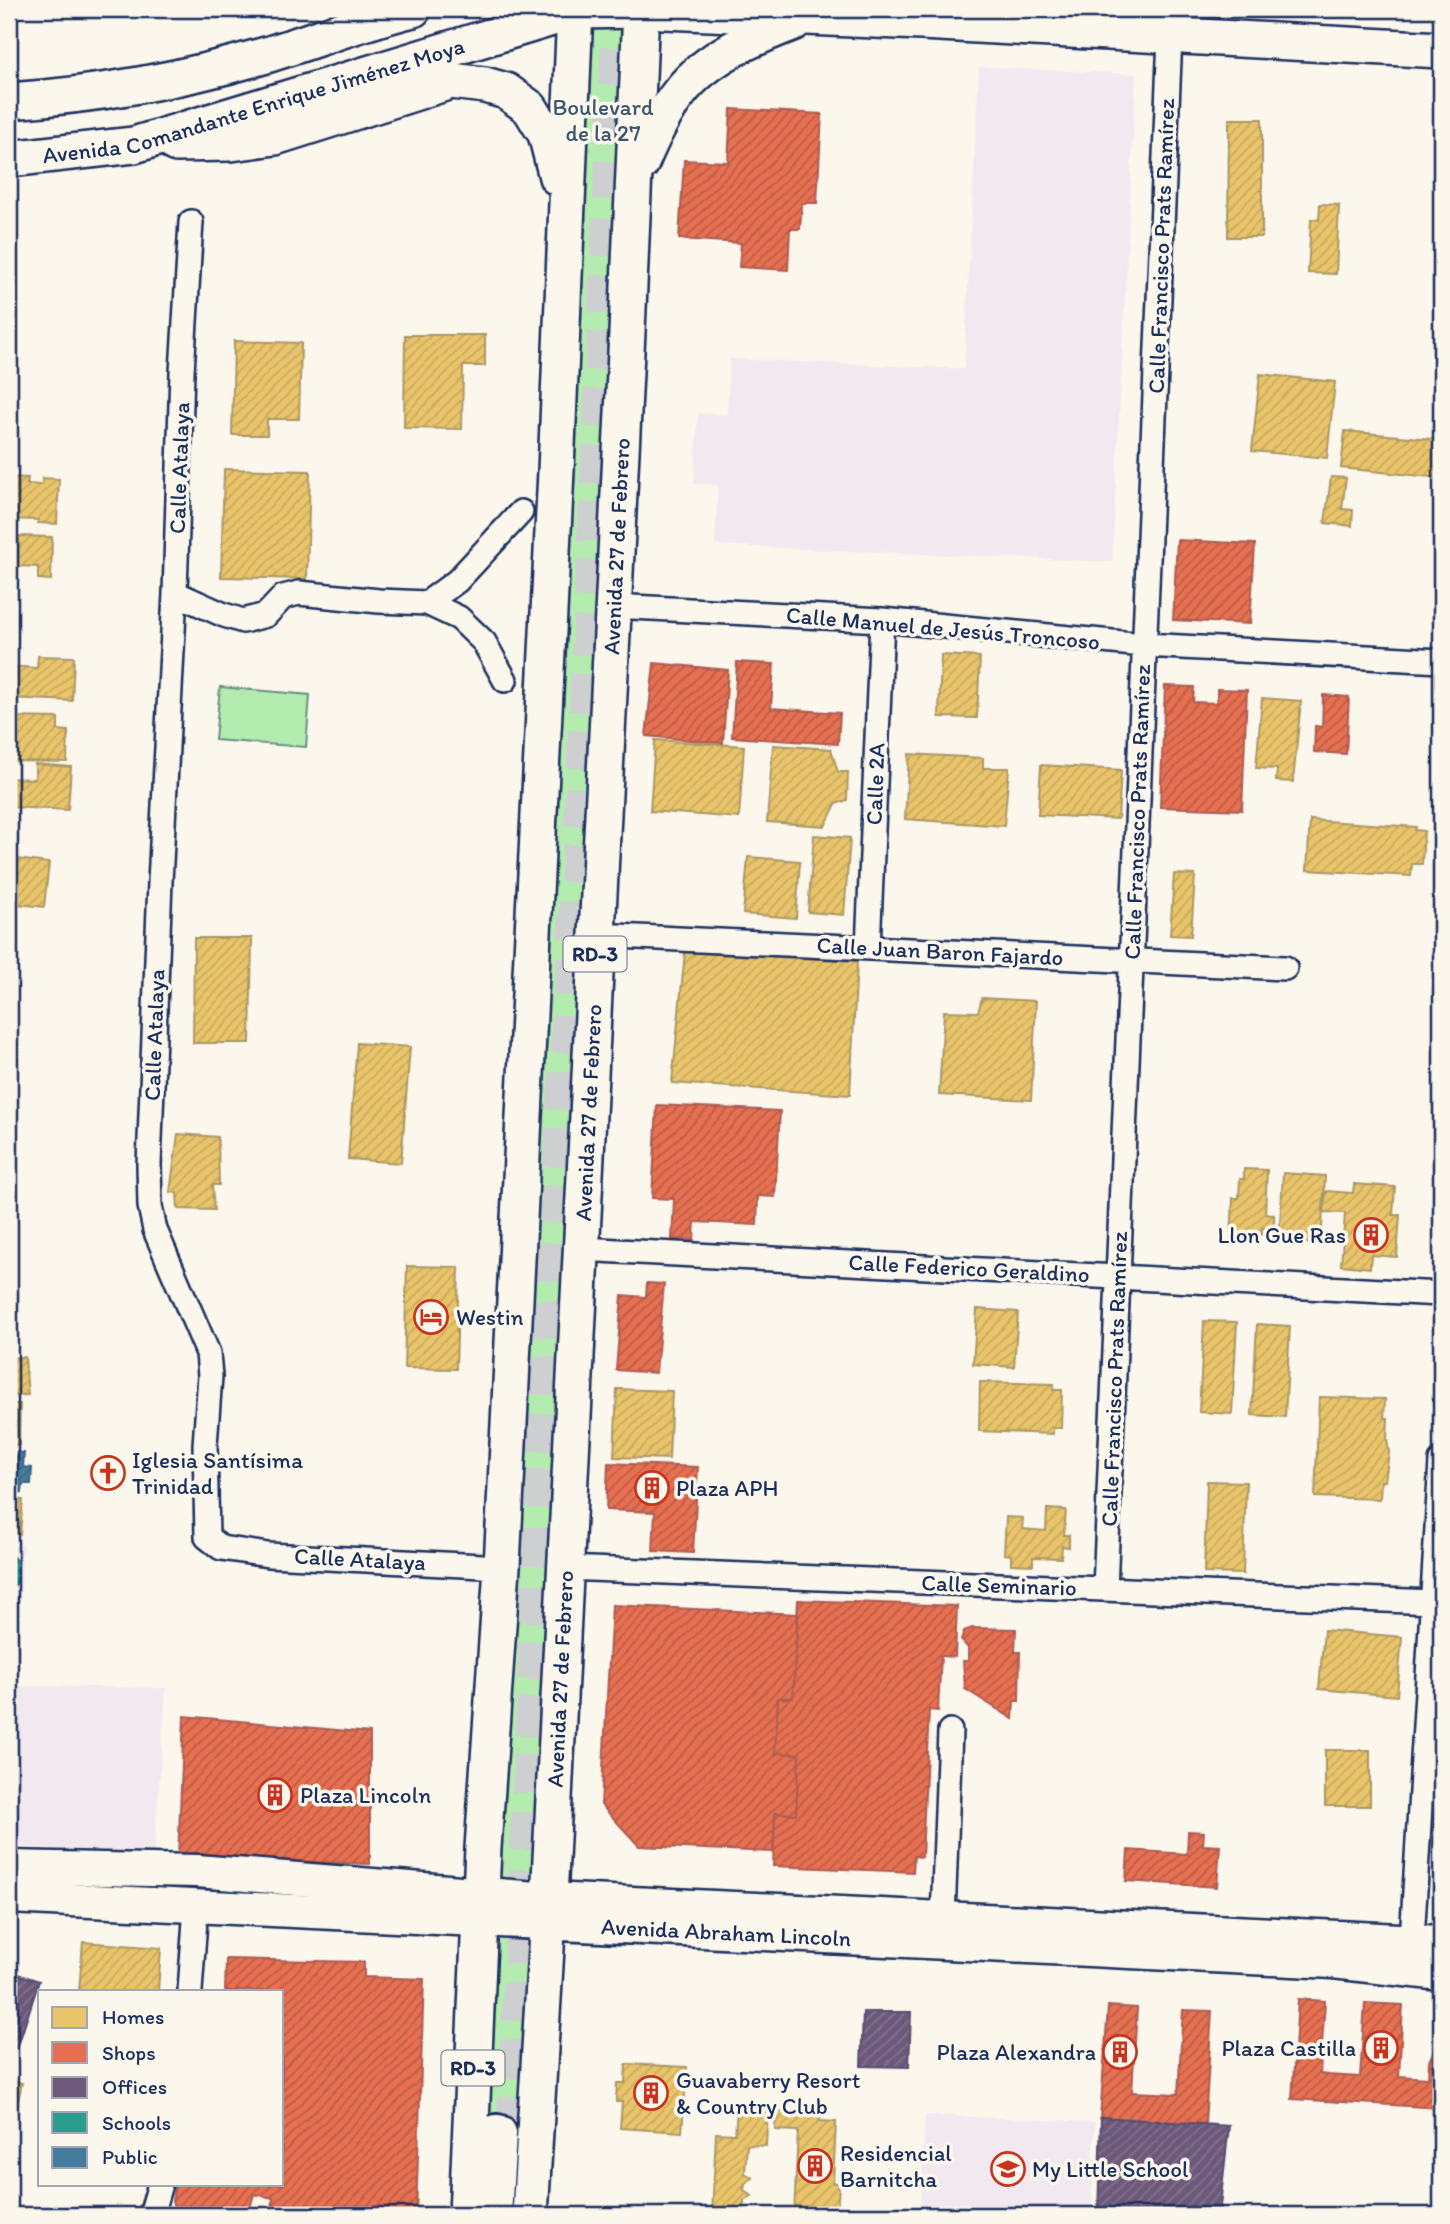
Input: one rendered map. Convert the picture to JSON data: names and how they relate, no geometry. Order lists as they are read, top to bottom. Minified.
{"streets":{"main road":["Avenida Comandante Enrique Jiménez Moya","Avenida 27 de Febrero","RD-3","Avenida Abraham Lincoln"],"street":["Calle Francisco Prats Ramírez","Calle Atalaya","Calle Manuel de Jesús Troncoso","Calle 2A","Calle Juan Baron Fajardo","Calle Federico Geraldino","Calle Seminario"]},"crossings":[["Avenida Comandante Enrique Jiménez Moya","Calle Francisco Prats Ramírez"],["Avenida Comandante Enrique Jiménez Moya","Avenida 27 de Febrero"],["Avenida Comandante Enrique Jiménez Moya","RD-3"],["Calle Francisco Prats Ramírez","Calle Manuel de Jesús Troncoso"],["Calle Francisco Prats Ramírez","Calle Juan Baron Fajardo"],["Calle Francisco Prats Ramírez","Calle Federico Geraldino"],["Calle Francisco Prats Ramírez","Calle Seminario"],["Calle Atalaya","RD-3"],["Avenida 27 de Febrero","Calle Manuel de Jesús Troncoso"],["Avenida 27 de Febrero","Calle Juan Baron Fajardo"],["Avenida 27 de Febrero","Calle Federico Geraldino"],["Avenida 27 de Febrero","Calle Seminario"],["Avenida 27 de Febrero","Avenida Abraham Lincoln"],["Calle Manuel de Jesús Troncoso","Calle 2A"],["Calle 2A","Calle Juan Baron Fajardo"],["RD-3","Avenida Abraham Lincoln"]],"parks":["Boulevard de la 27"],"places":{"building":["Llon Gue Ras","Plaza APH","Plaza Lincoln","Plaza Castilla","Plaza Alexandra","Guavaberry Resort & Country Club","Residencial Barnitcha"],"hotel":["Westin"],"church":["Iglesia Santísima Trinidad"],"school or university":["My Little School"]},"legend":["Homes","Shops","Offices","Schools","Public"]}
